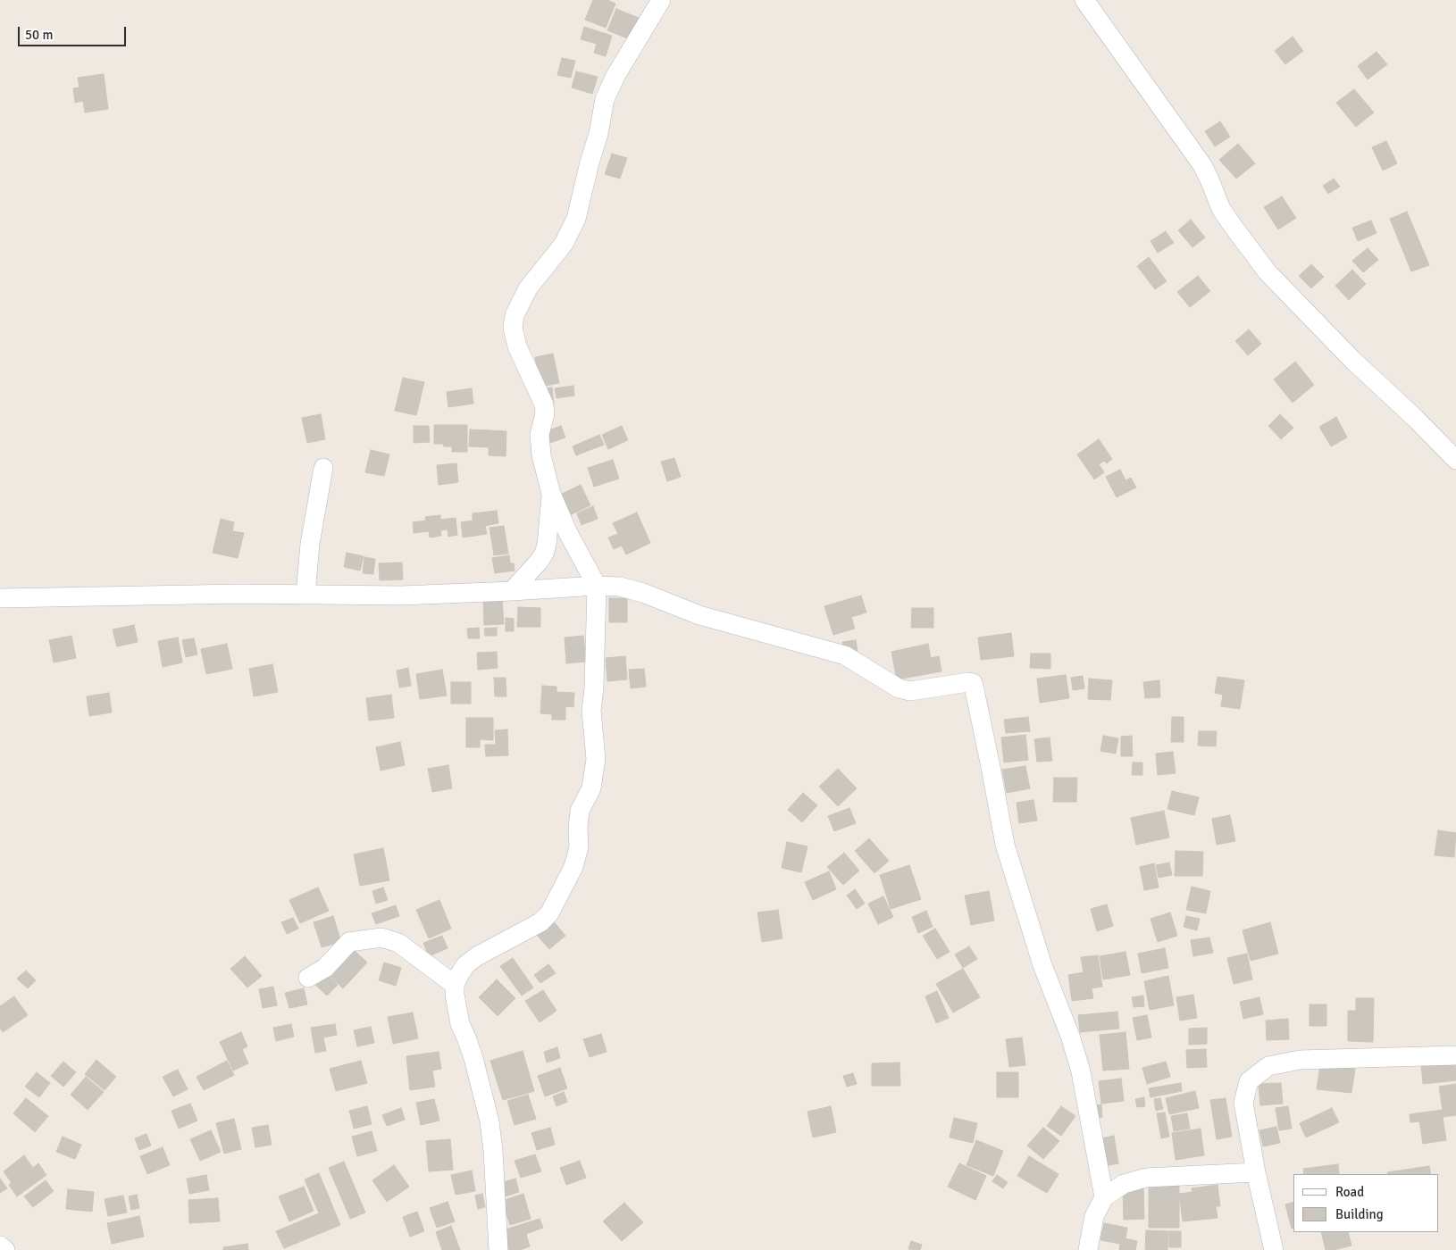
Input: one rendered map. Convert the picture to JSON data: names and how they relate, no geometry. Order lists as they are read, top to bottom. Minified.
{"legend":["Road","Building"],"scale_bar":"50 m"}
